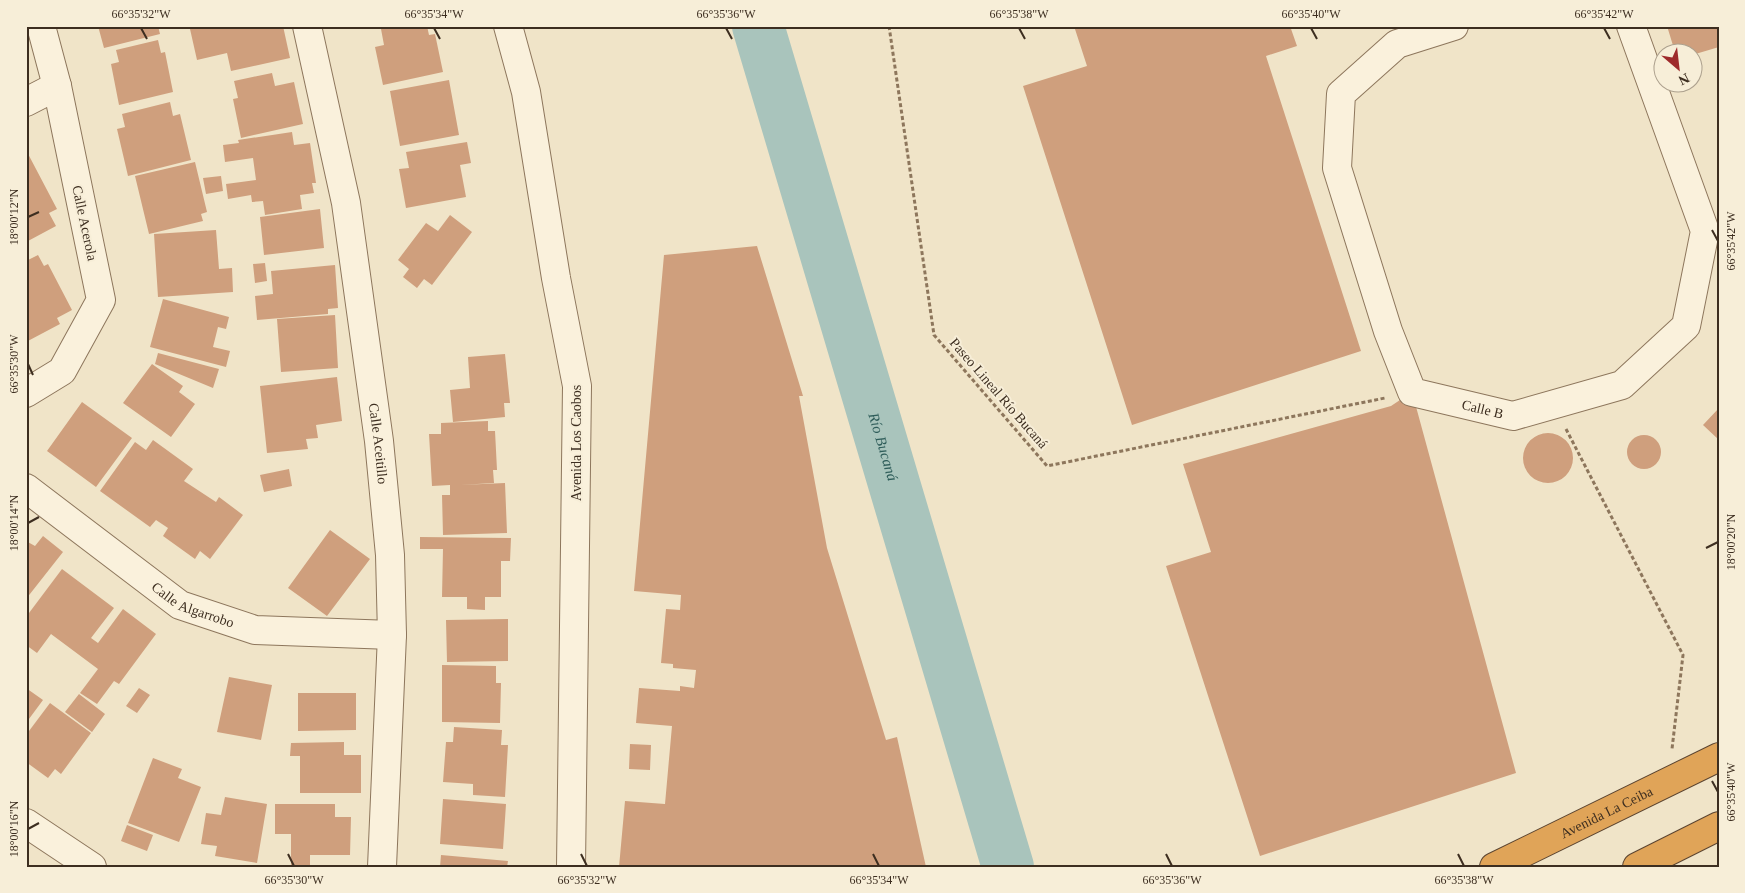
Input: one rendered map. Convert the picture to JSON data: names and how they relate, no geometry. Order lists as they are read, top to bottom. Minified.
{"streets":{"highway":["Avenida La Ceiba"],"street":["Calle Acerola","Calle B","Avenida Los Caobos","Calle Aceitillo","Calle Algarrobo"],"path":["Paseo Lineal Río Bucaná"]},"crossings":[["Paseo Lineal Río Bucaná","Calle B"],["Calle Aceitillo","Calle Algarrobo"]],"water":["Río Bucaná"],"north":"bottom right","coordinates":["66°35'32\"W","66°35'34\"W","66°35'36\"W","66°35'38\"W","66°35'40\"W","66°35'42\"W","18°00'12\"N","66°35'30\"W","18°00'14\"N","18°00'20\"N","18°00'16\"N"]}
